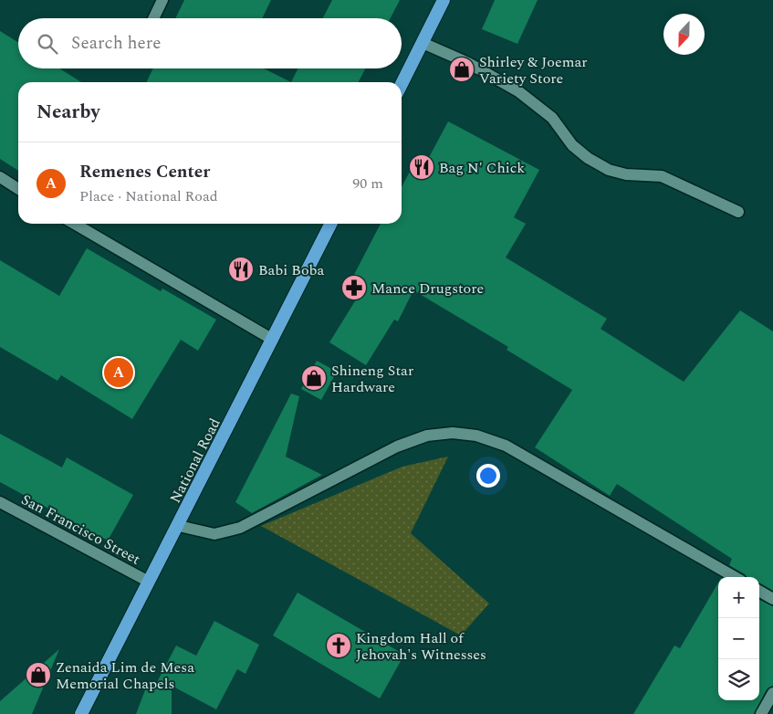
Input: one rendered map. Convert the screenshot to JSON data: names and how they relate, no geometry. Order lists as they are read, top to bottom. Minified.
{"streets":{"highway":["National Road"],"street":["San Francisco Street"]},"crossings":[["National Road","San Francisco Street"]],"places":{"shop":["Shirley & Joemar Variety Store","Shineng Star Hardware","Zenaida Lim de Mesa Memorial Chapels"],"restaurant":["Bag N' Chick","Babi Boba"],"pharmacy":["Mance Drugstore"],"church":["Kingdom Hall of Jehovah's Witnesses"]},"north":"bottom","page":{"search":"Search here","heading":"Nearby","list":[{"mark":"A","name":"Remenes Center","note":"Place · National Road","value":"90 m"}],"pins":"A","map_buttons":["+","−"]}}
